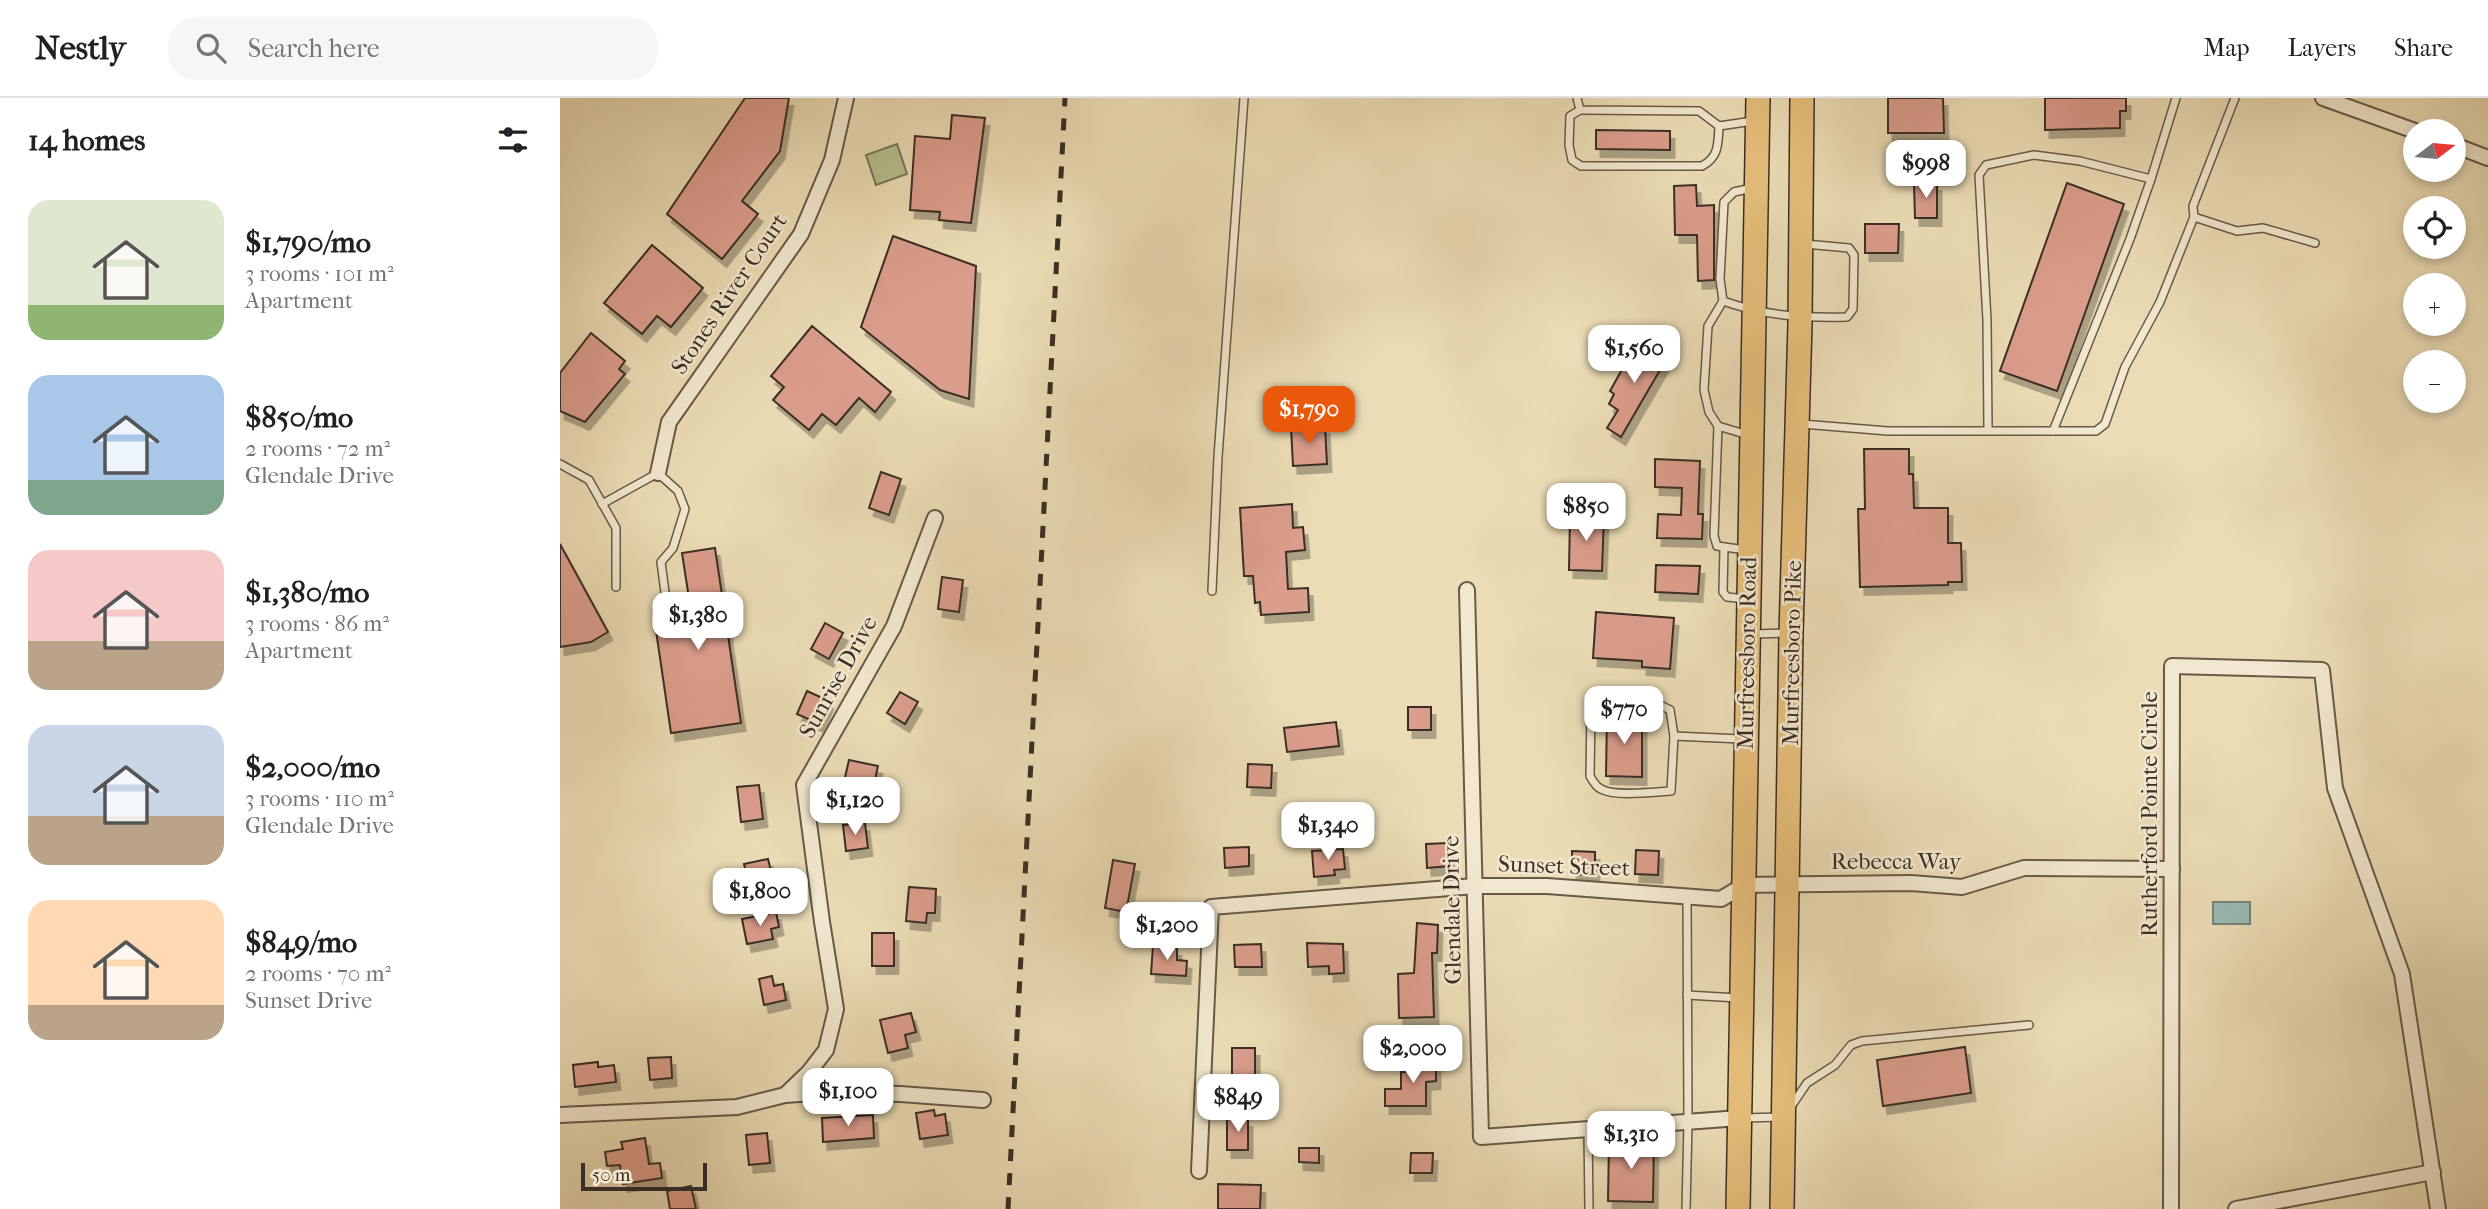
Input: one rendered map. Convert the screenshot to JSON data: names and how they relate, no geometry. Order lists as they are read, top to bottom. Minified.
{"streets":{"main road":["Murfreesboro Road","Murfreesboro Pike"],"street":["Stones River Court","Sunrise Drive","Rutherford Pointe Circle","Rebecca Way","Sunset Street","Glendale Drive"]},"crossings":[["Murfreesboro Road","Rebecca Way"],["Murfreesboro Road","Sunset Street"],["Murfreesboro Road","Glendale Drive"],["Murfreesboro Pike","Rebecca Way"],["Rutherford Pointe Circle","Rebecca Way"],["Rebecca Way","Sunset Street"],["Sunset Street","Glendale Drive"]],"scale_bar":"50 m","north":"right","page":{"header":"Nestly","search":"Search here","nav":["Map","Layers","Share"],"heading":"14 homes","map_buttons":["+","−"],"price":["$998","$1,560","$1,790","$850","$1,380","$770","$1,120","$1,340","$1,800","$1,200","$2,000","$1,100","$849","$1,310"],"list":[{"name":"$1,790/mo","note":"3 rooms · 101 m² · Apartment"},{"name":"$850/mo","note":"2 rooms · 72 m² · Glendale Drive"},{"name":"$1,380/mo","note":"3 rooms · 86 m² · Apartment"},{"name":"$2,000/mo","note":"3 rooms · 110 m² · Glendale Drive"},{"name":"$849/mo","note":"2 rooms · 70 m² · Sunset Drive"}],"scale":"50 m"}}
